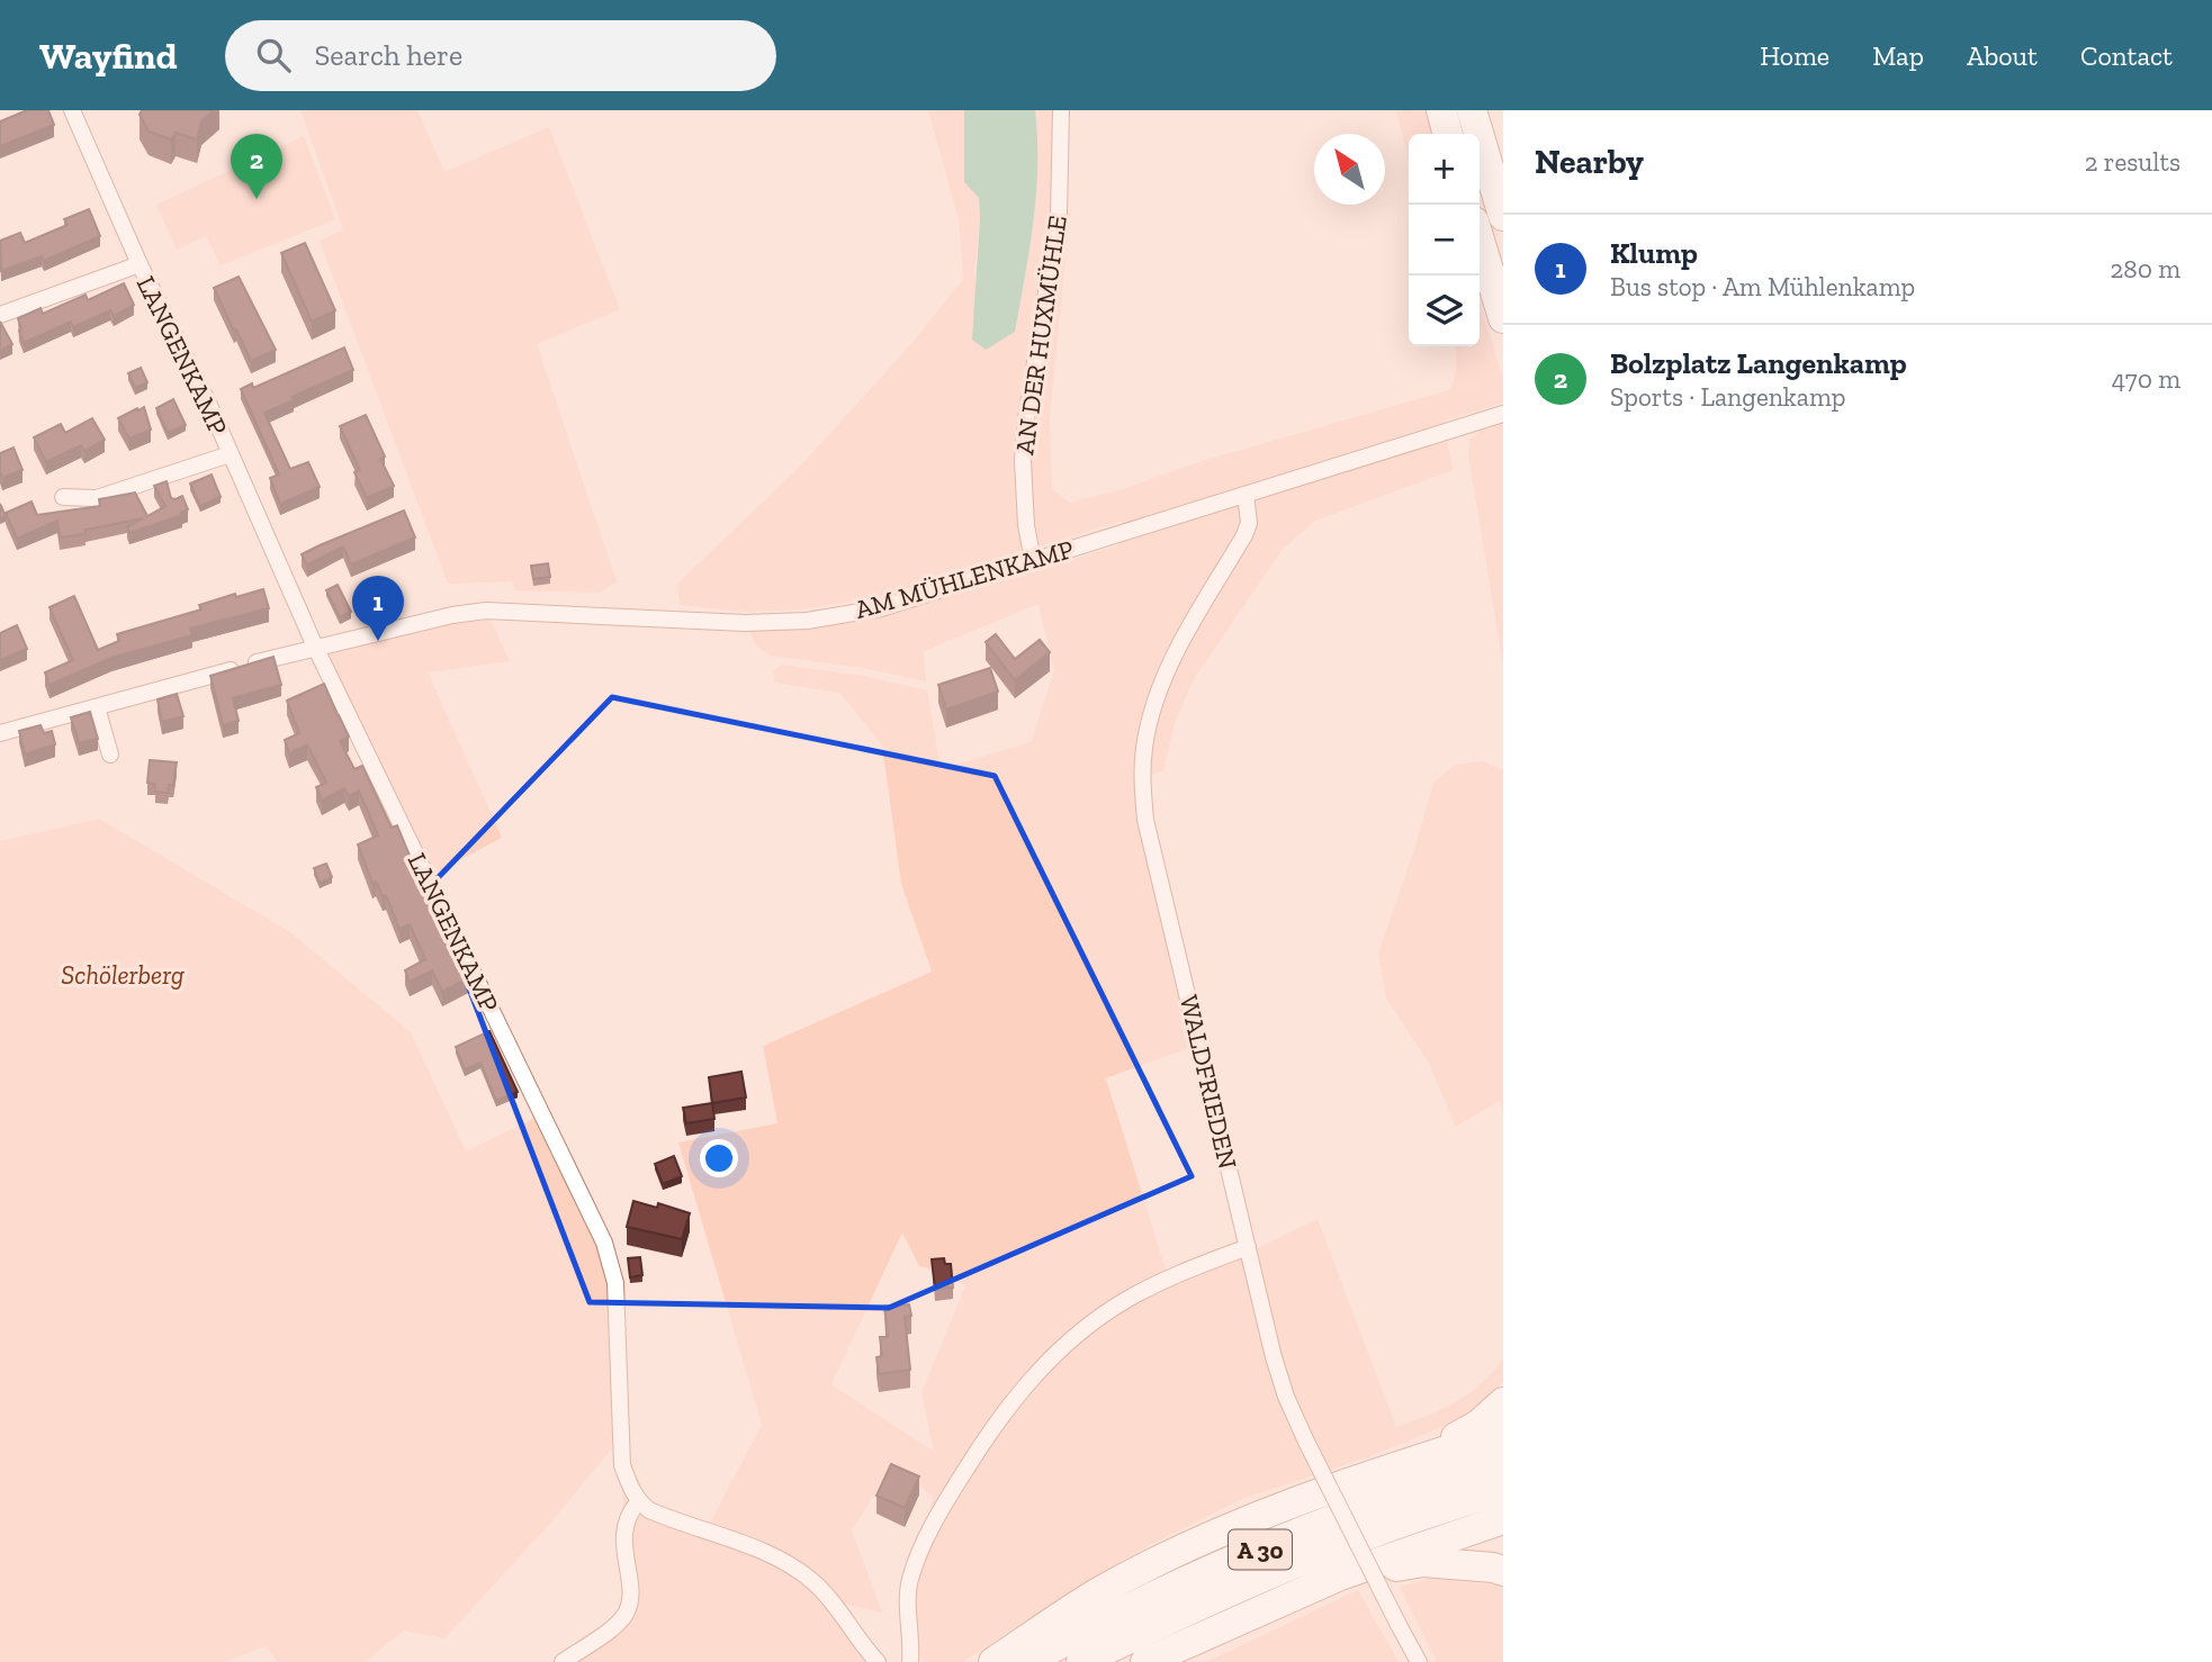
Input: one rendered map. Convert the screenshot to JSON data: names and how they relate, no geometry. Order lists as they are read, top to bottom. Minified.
{"streets":{"highway":["A 30"],"street":["AN DER HUXMÜHLE","LANGENKAMP","AM MÜHLENKAMP","WALDFRIEDEN"]},"crossings":[["AN DER HUXMÜHLE","AM MÜHLENKAMP"],["LANGENKAMP","AM MÜHLENKAMP"],["AM MÜHLENKAMP","WALDFRIEDEN"]],"parks":["Schölerberg"],"north":"top left","page":{"header":"Wayfind","search":"Search here","nav":["Home","Map","About","Contact"],"heading":["Nearby","2 results"],"map_buttons":["+","−"],"pins":["2","1"],"list":[{"mark":"1","name":"Klump","note":"Bus stop · Am Mühlenkamp","value":"280 m"},{"mark":"2","name":"Bolzplatz Langenkamp","note":"Sports · Langenkamp","value":"470 m"}]}}
